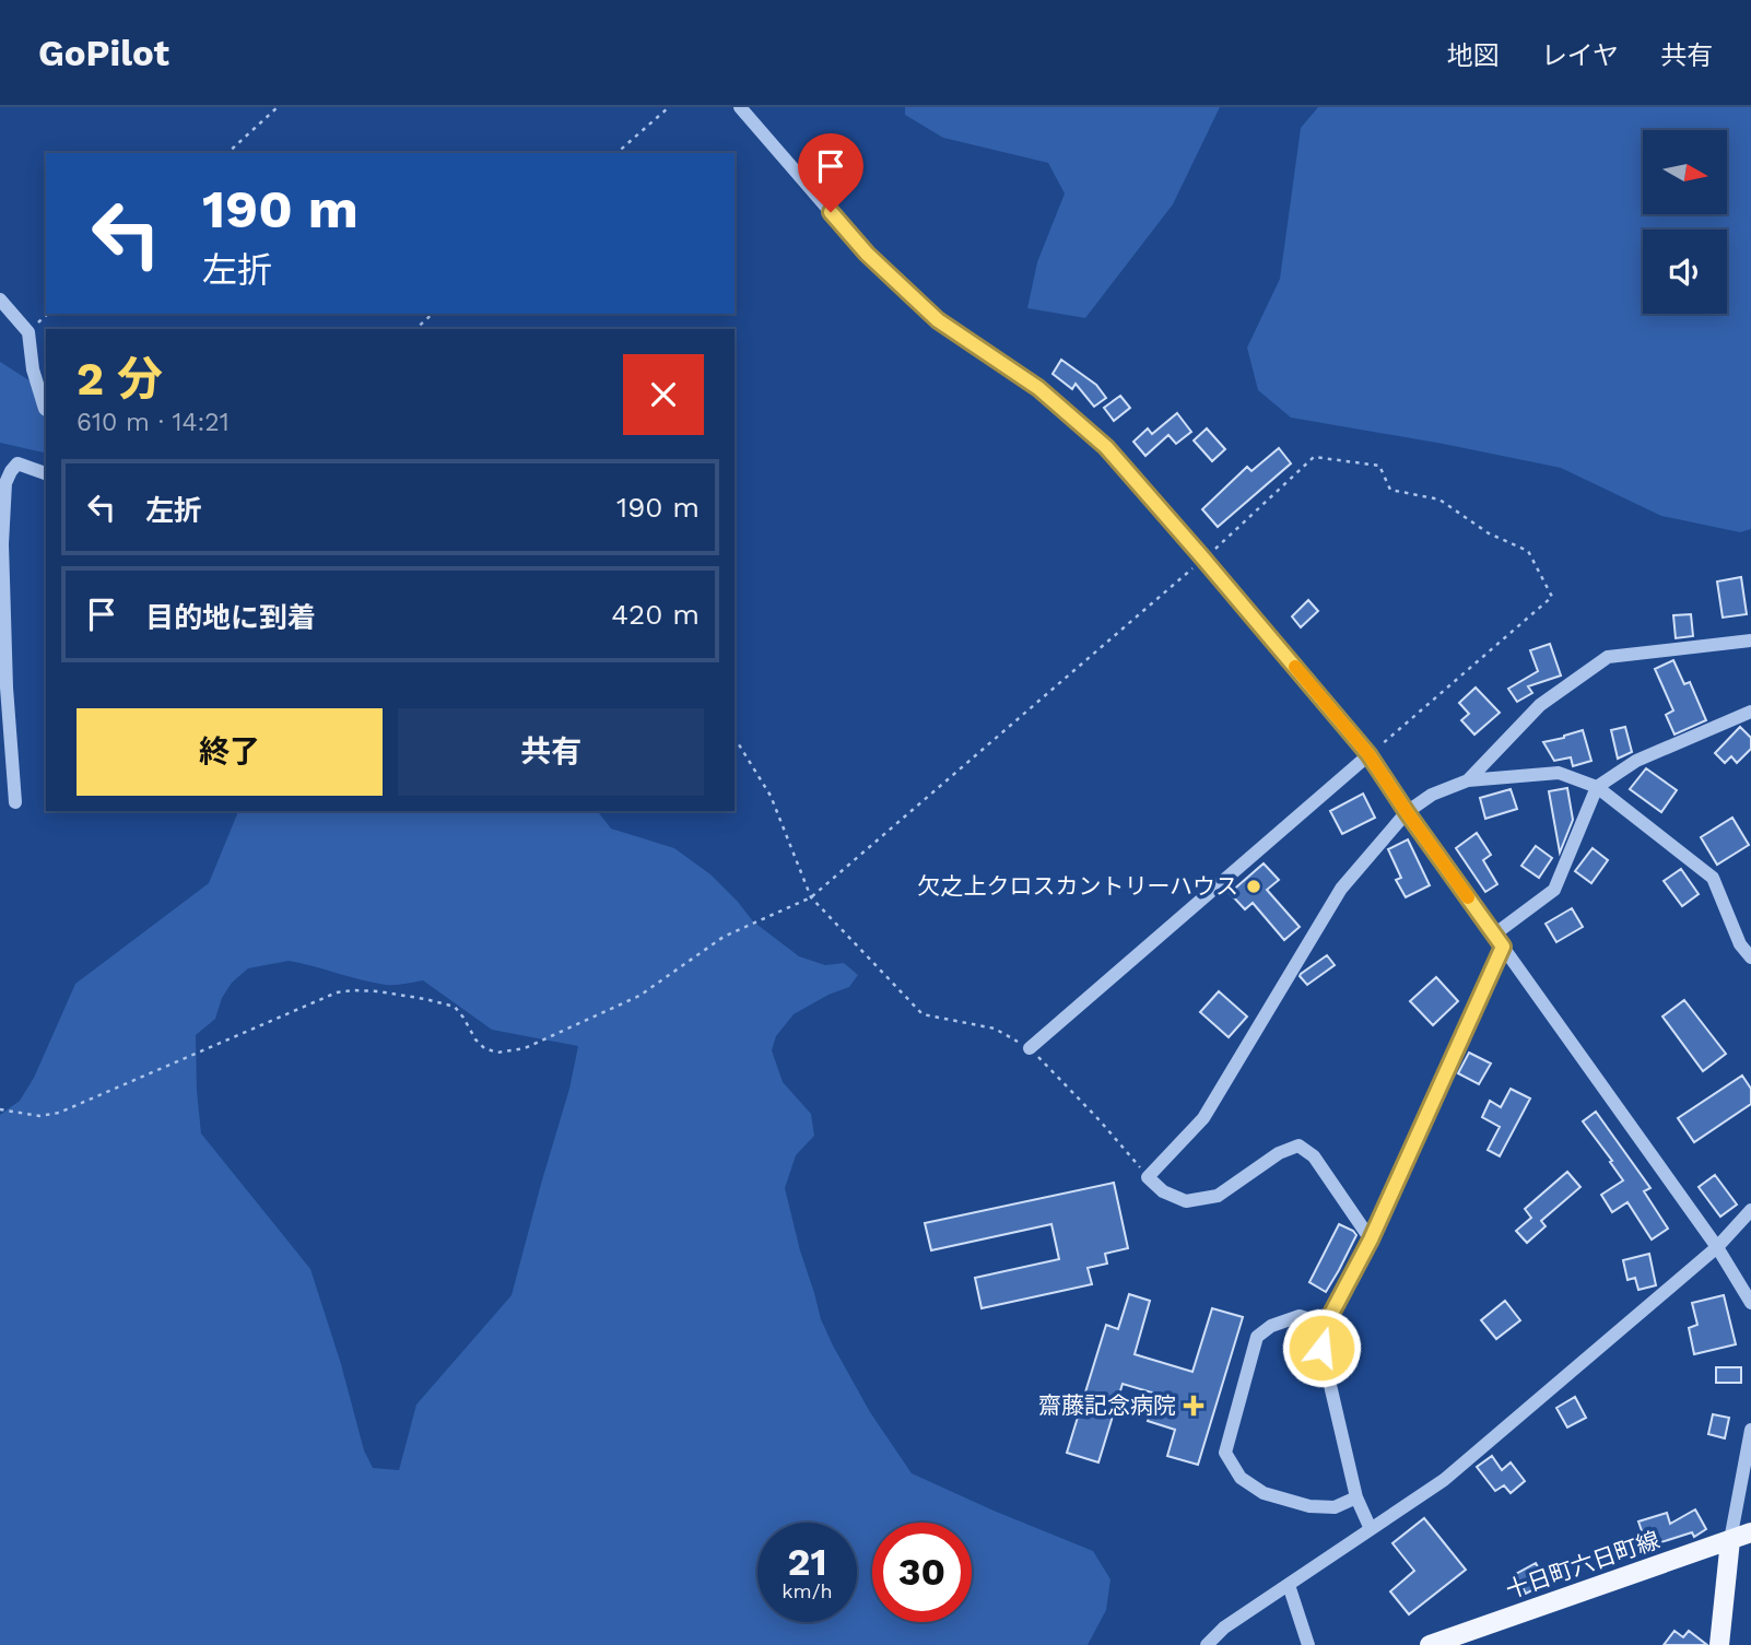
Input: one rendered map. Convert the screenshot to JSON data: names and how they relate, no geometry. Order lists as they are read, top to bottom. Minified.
{"streets":{"main road":["十日町六日町線"]},"places":{"other":["欠之上クロスカントリーハウス"],"health":["齋藤記念病院"]},"north":"right","page":{"header":"GoPilot","nav":["地図","レイヤ","共有"],"turn":["190 m","左折"],"heading":["2 分","610 m · 14:21"],"list":[{"name":"左折","value":"190 m"},{"name":"目的地に到着","value":"420 m"}],"buttons":["終了","共有"],"speed":"21 km/h","limit":"30"}}
